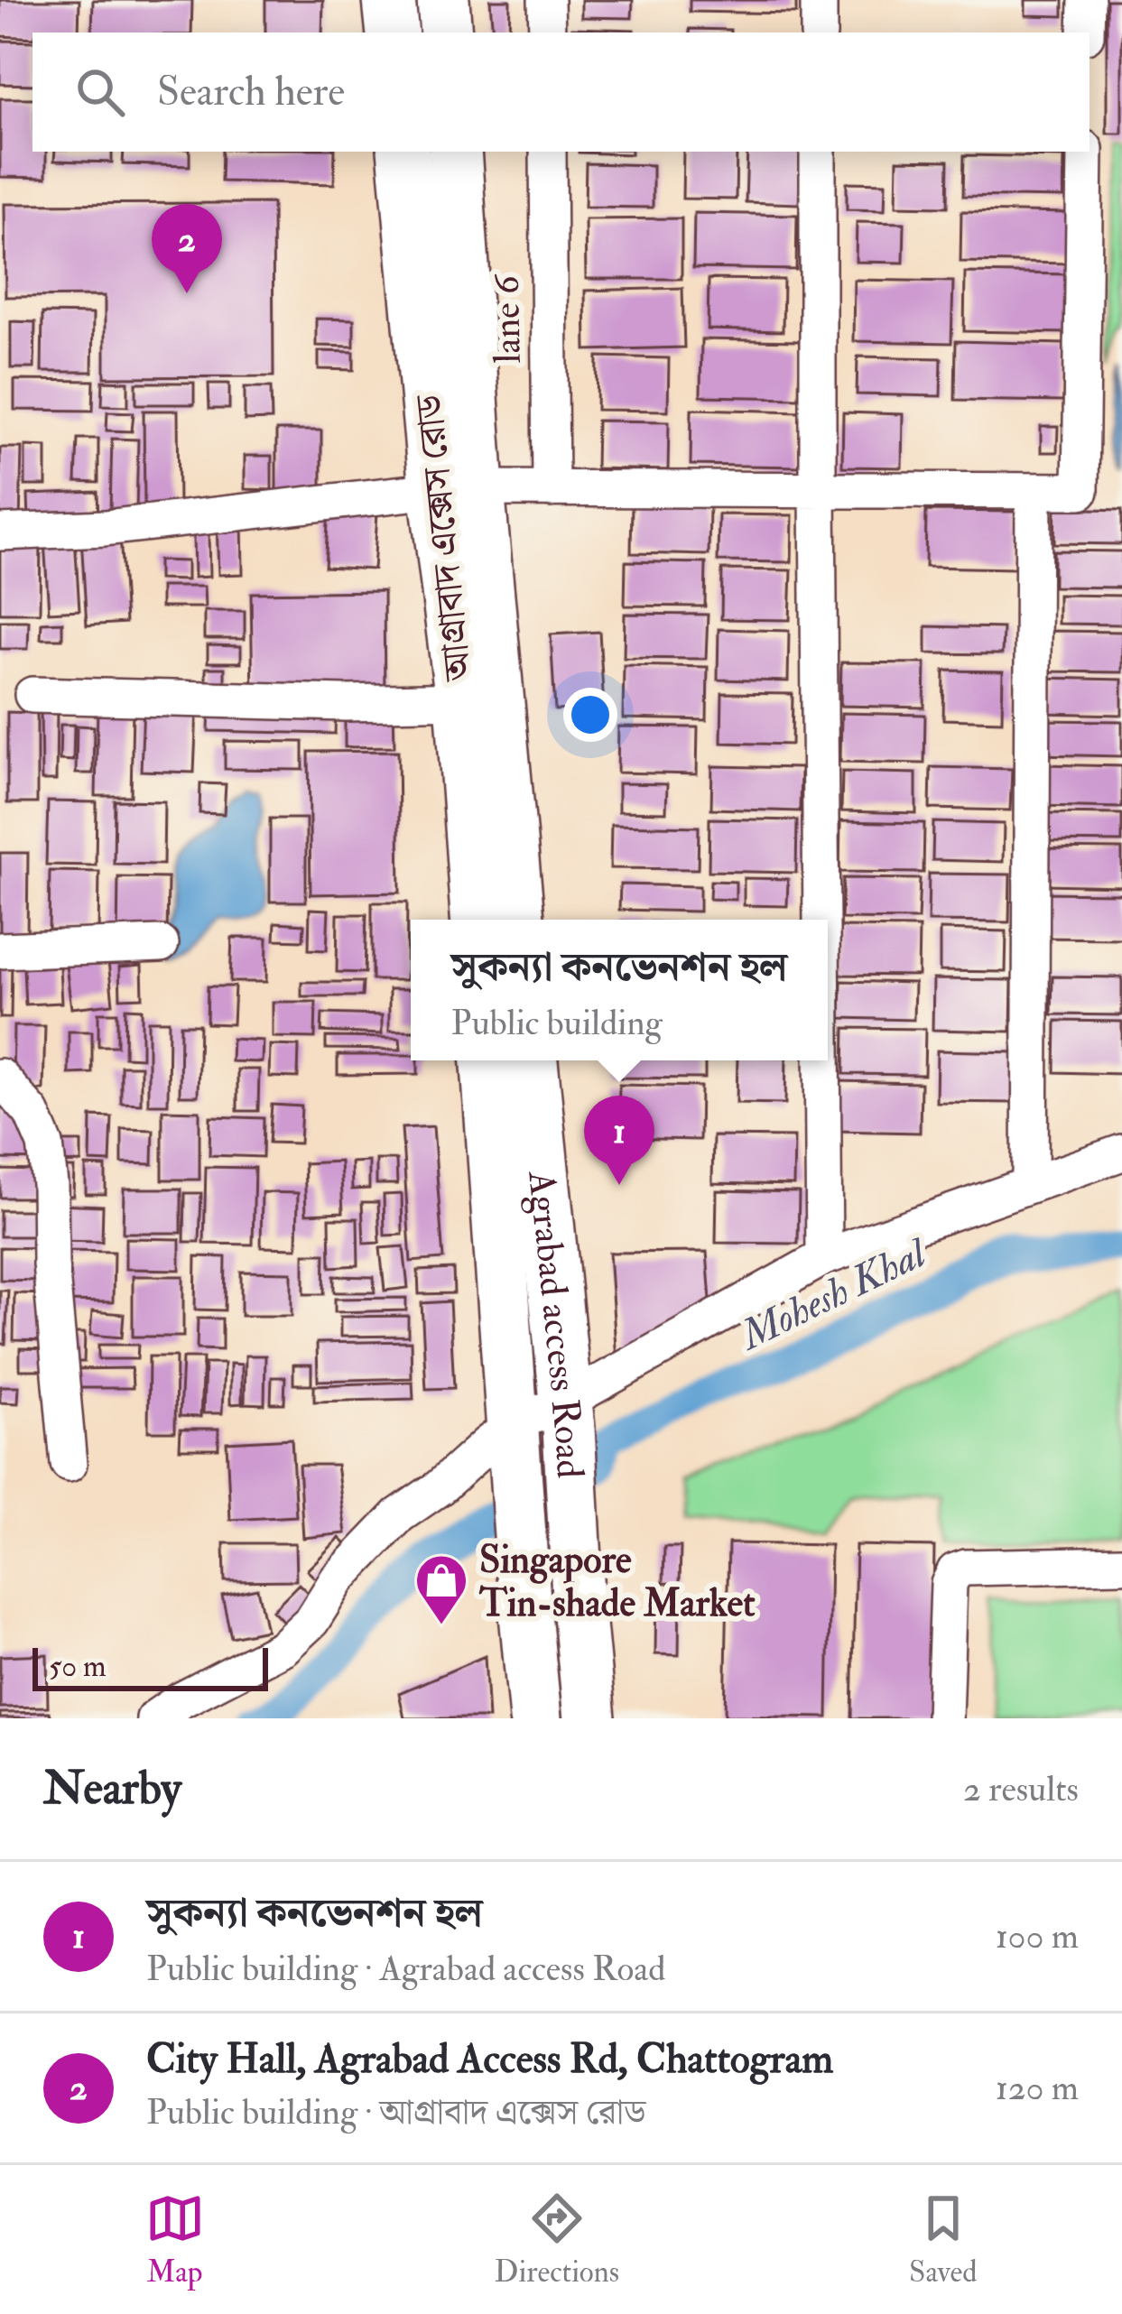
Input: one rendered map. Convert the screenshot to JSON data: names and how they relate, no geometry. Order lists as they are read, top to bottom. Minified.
{"streets":{"main road":["আগ্রাবাদ এক্সেস রোড","Agrabad access Road"],"street":["lane 6"]},"water":["Mohesh Khal"],"places":{"shop":["Singapore Tin-shade Market"]},"scale_bar":"50 m","page":{"search":"Search here","pins":["2","1"],"popup":["সুকন্যা কনভেনশন হল","Public building"],"scale":"50 m","heading":["Nearby","2 results"],"list":[{"mark":"1","name":"সুকন্যা কনভেনশন হল","note":"Public building · Agrabad access Road","value":"100 m"},{"mark":"2","name":"City Hall, Agrabad Access Rd, Chattogram","note":"Public building · আগ্রাবাদ এক্সেস রোড","value":"120 m"}],"nav":["Map","Directions","Saved"]}}
